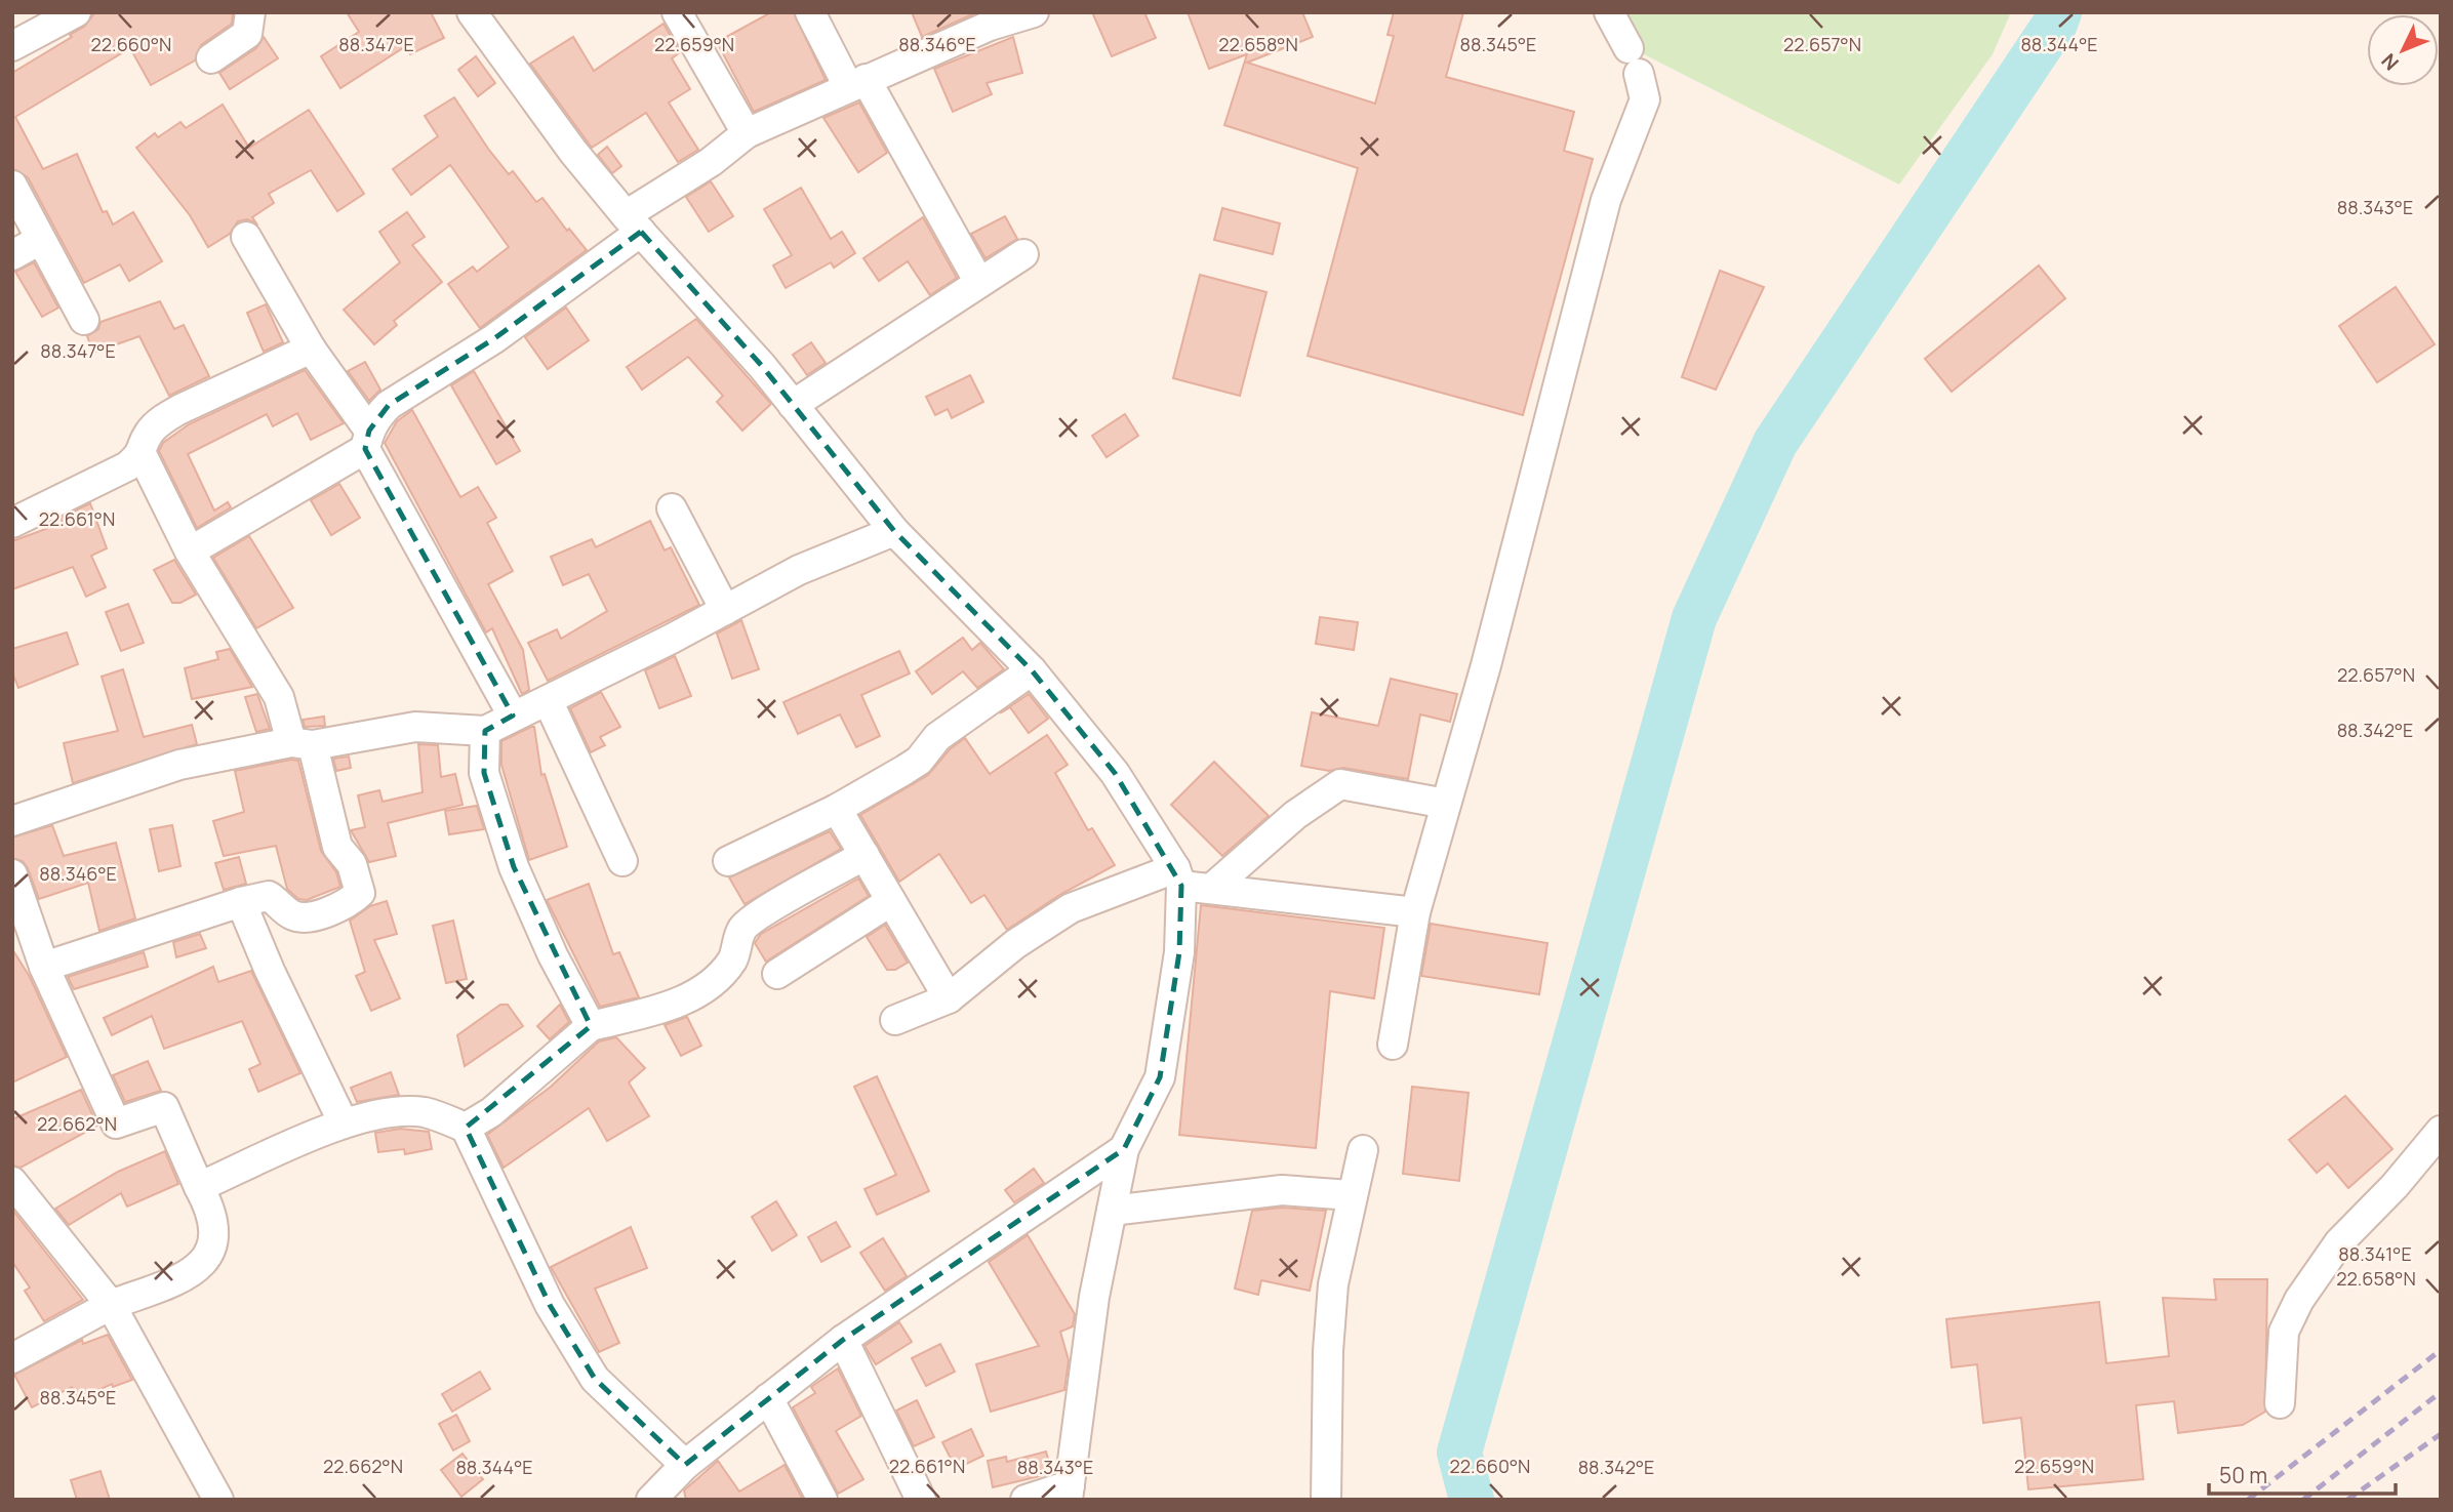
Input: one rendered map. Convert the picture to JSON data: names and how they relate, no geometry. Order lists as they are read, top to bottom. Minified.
{"scale_bar":"50 m","north":"bottom left","coordinates":["88.347°E","88.346°E","88.345°E","88.344°E","22.660°N","22.659°N","22.657°N","22.658°N","88.343°E","22.661°N","88.342°E","22.662°N","88.341°E"]}
